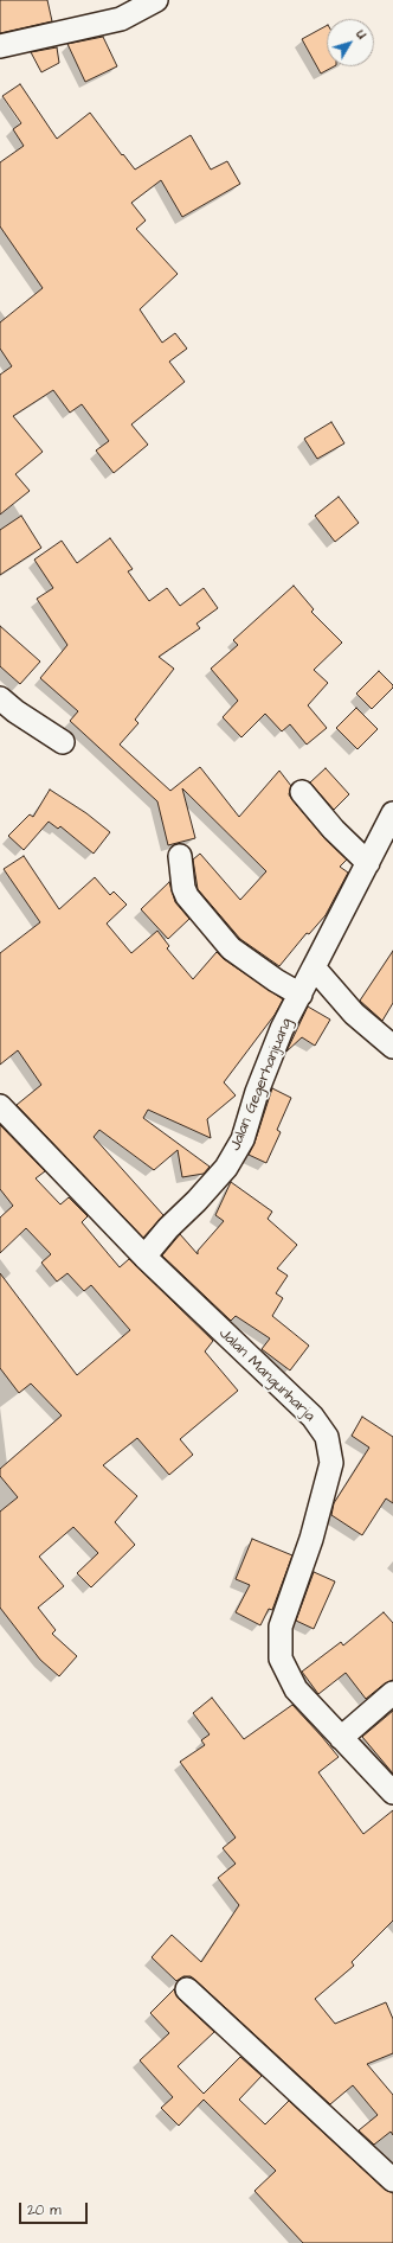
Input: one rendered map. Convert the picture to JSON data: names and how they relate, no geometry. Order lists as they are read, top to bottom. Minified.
{"streets":{"street":["Jalan Gegerhanjuang","Jalan Mangunharja"]},"crossings":[["Jalan Gegerhanjuang","Jalan Mangunharja"]],"scale_bar":"20 m","north":"top right"}
